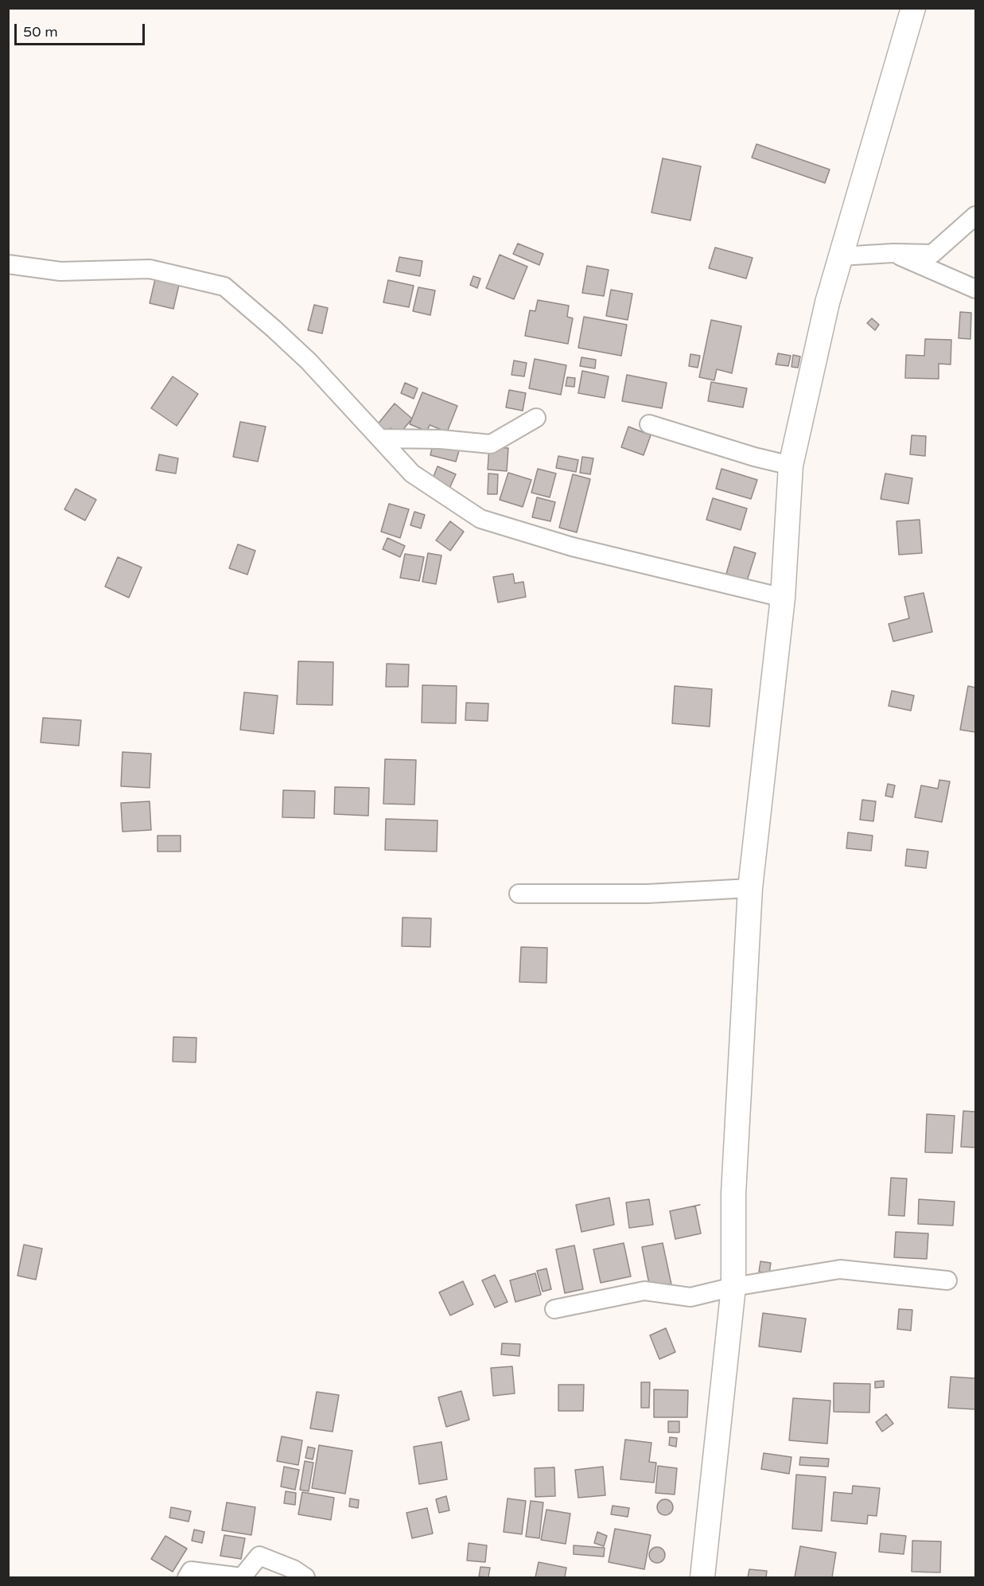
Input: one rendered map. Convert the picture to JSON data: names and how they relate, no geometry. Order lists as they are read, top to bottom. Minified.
{"scale_bar":"50 m"}
